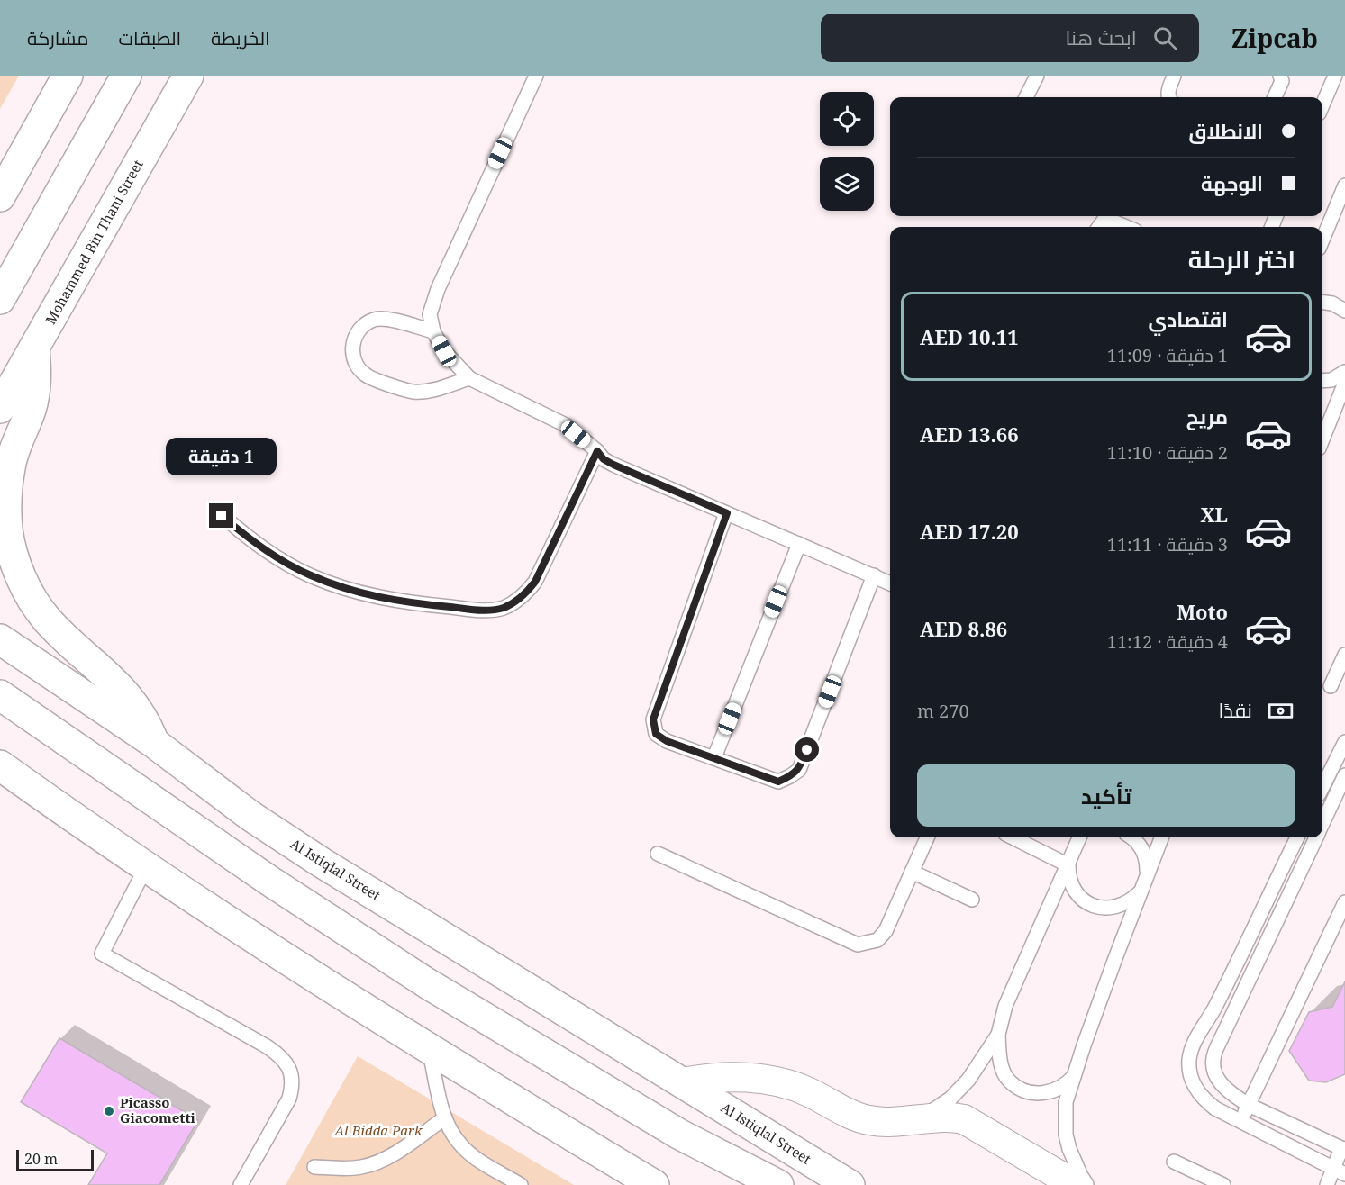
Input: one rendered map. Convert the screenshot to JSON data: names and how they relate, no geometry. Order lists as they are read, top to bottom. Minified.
{"streets":{"main road":["Mohammed Bin Thani Street","Al Istiqlal Street"]},"parks":["Al Bidda Park"],"places":["Picasso Giacometti"],"scale_bar":"20 m","page":{"header":"Zipcab","search":"ابحث هنا","nav":["الخريطة","الطبقات","مشاركة"],"banner":["الانطلاق","الوجهة"],"heading":"اختر الرحلة","list":[{"name":"اقتصادي","note":"1 دقيقة · 11:09","value":"AED 10.11"},{"name":"مريح","note":"2 دقيقة · 11:10","value":"AED 13.66"},{"name":"XL","note":"3 دقيقة · 11:11","value":"AED 17.20"},{"name":"Moto","note":"4 دقيقة · 11:12","value":"AED 8.86"}],"bubble":"1 دقيقة","pay":["نقدًا","270 m"],"buttons":"تأكيد","scale":"20 m"}}
